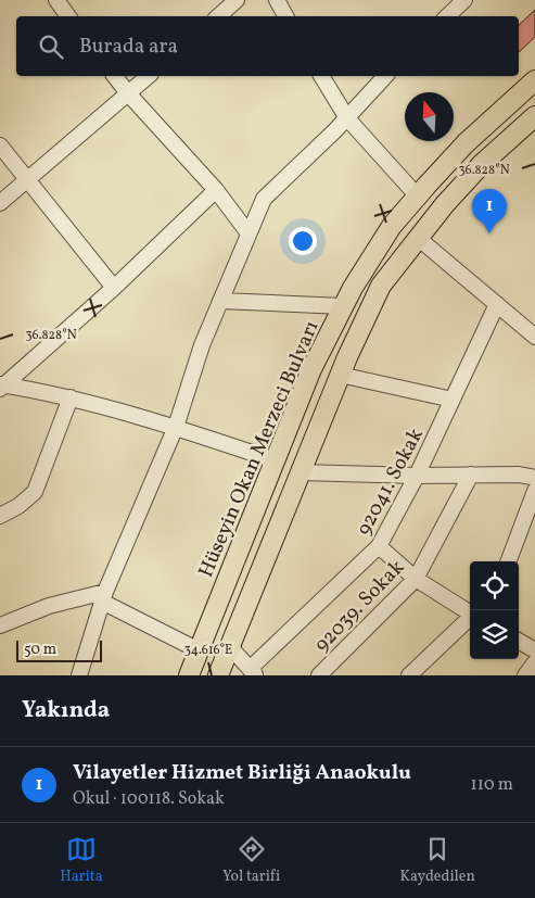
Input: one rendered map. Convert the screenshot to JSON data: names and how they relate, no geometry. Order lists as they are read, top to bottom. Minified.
{"streets":{"main road":["Hüseyin Okan Merzeci Bulvarı"],"street":["92041. Sokak","92039. Sokak"]},"scale_bar":"50 m","north":"top","page":{"search":"Burada ara","pins":"1","scale":"50 m","heading":"Yakında","list":[{"mark":"1","name":"Vilayetler Hizmet Birliği Anaokulu","note":"Okul · 100118. Sokak","value":"110 m"}],"nav":["Harita","Yol tarifi","Kaydedilen"]},"coordinates":["36.828°N","34.616°E"]}
